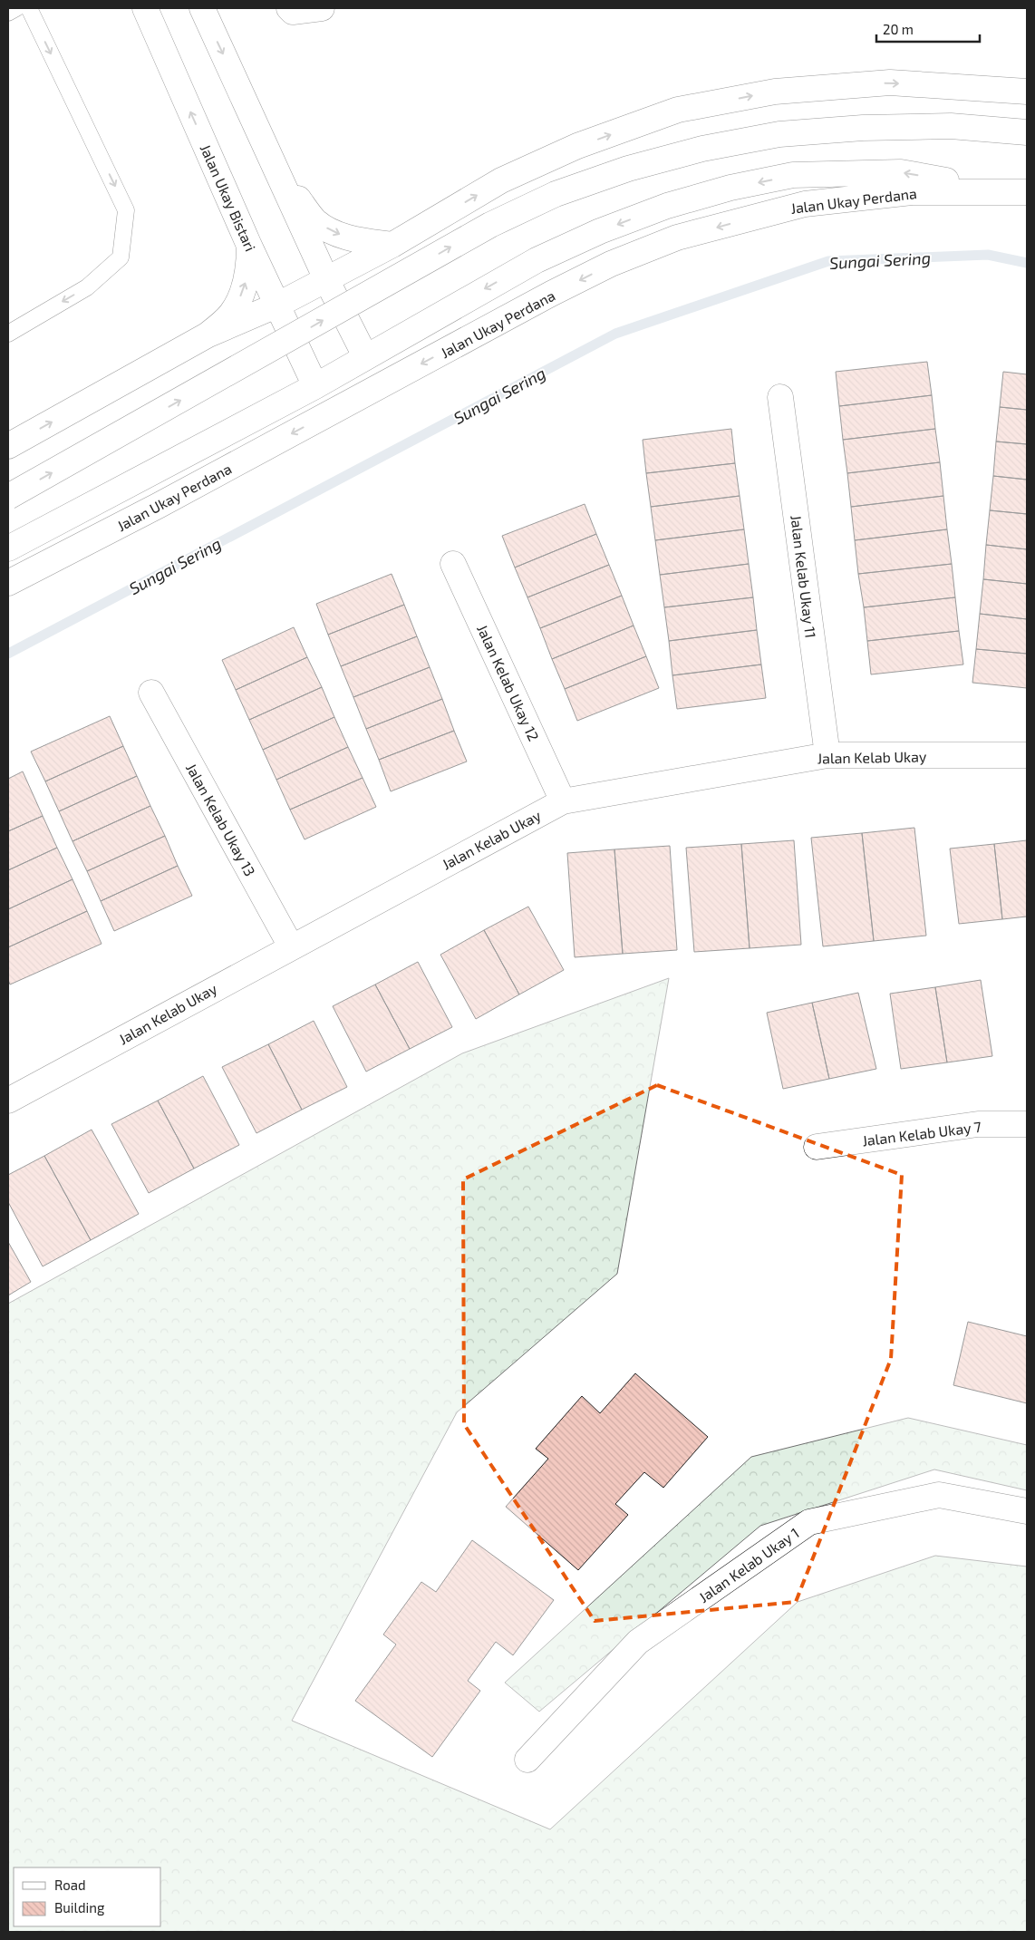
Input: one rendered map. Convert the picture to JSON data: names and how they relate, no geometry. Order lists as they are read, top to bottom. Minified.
{"streets":{"street":["Jalan Ukay Bistari","Jalan Ukay Perdana","Jalan Kelab Ukay 11","Jalan Kelab Ukay 12","Jalan Kelab Ukay","Jalan Kelab Ukay 13","Jalan Kelab Ukay 7","Jalan Kelab Ukay 1"]},"crossings":[["Jalan Kelab Ukay 11","Jalan Kelab Ukay"],["Jalan Kelab Ukay 12","Jalan Kelab Ukay"],["Jalan Kelab Ukay","Jalan Kelab Ukay 13"]],"water":["Sungai Sering"],"legend":["Road","Building"],"scale_bar":"20 m"}
